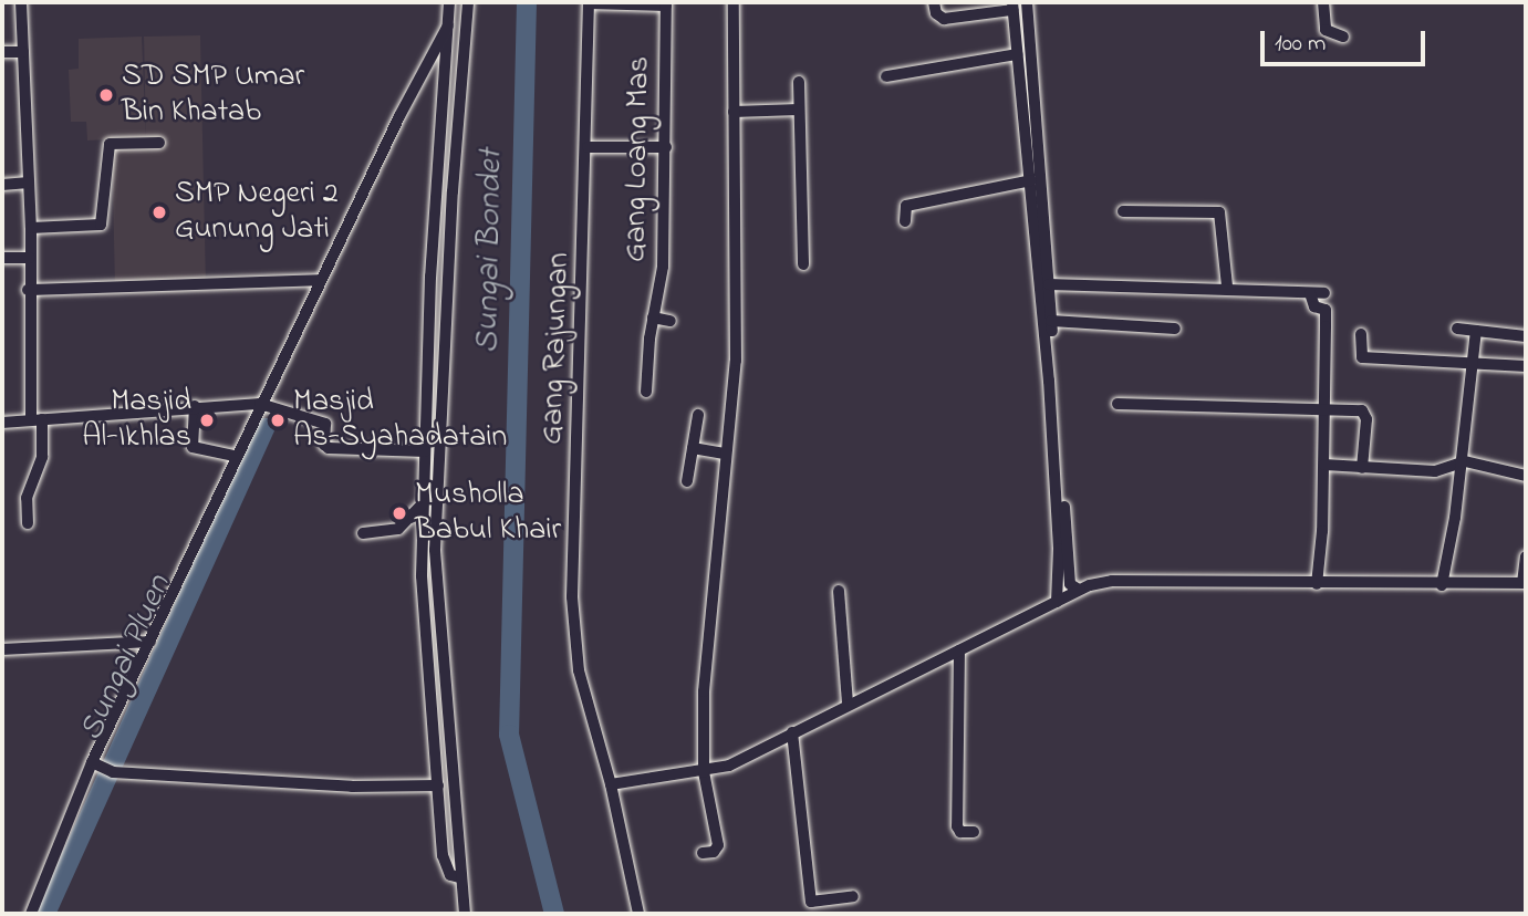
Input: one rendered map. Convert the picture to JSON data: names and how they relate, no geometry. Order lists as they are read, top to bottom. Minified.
{"streets":{"street":["Gang Loang Mas","Gang Rajungan"]},"water":["Sungai Bondet","Sungai Pluen"],"places":["SD SMP Umar Bin Khatab","SMP Negeri 2 Gunung Jati","Masjid Al-Ikhlas","Masjid As-Syahadatain","Musholla Babul Khair"],"scale_bar":"100 m"}
